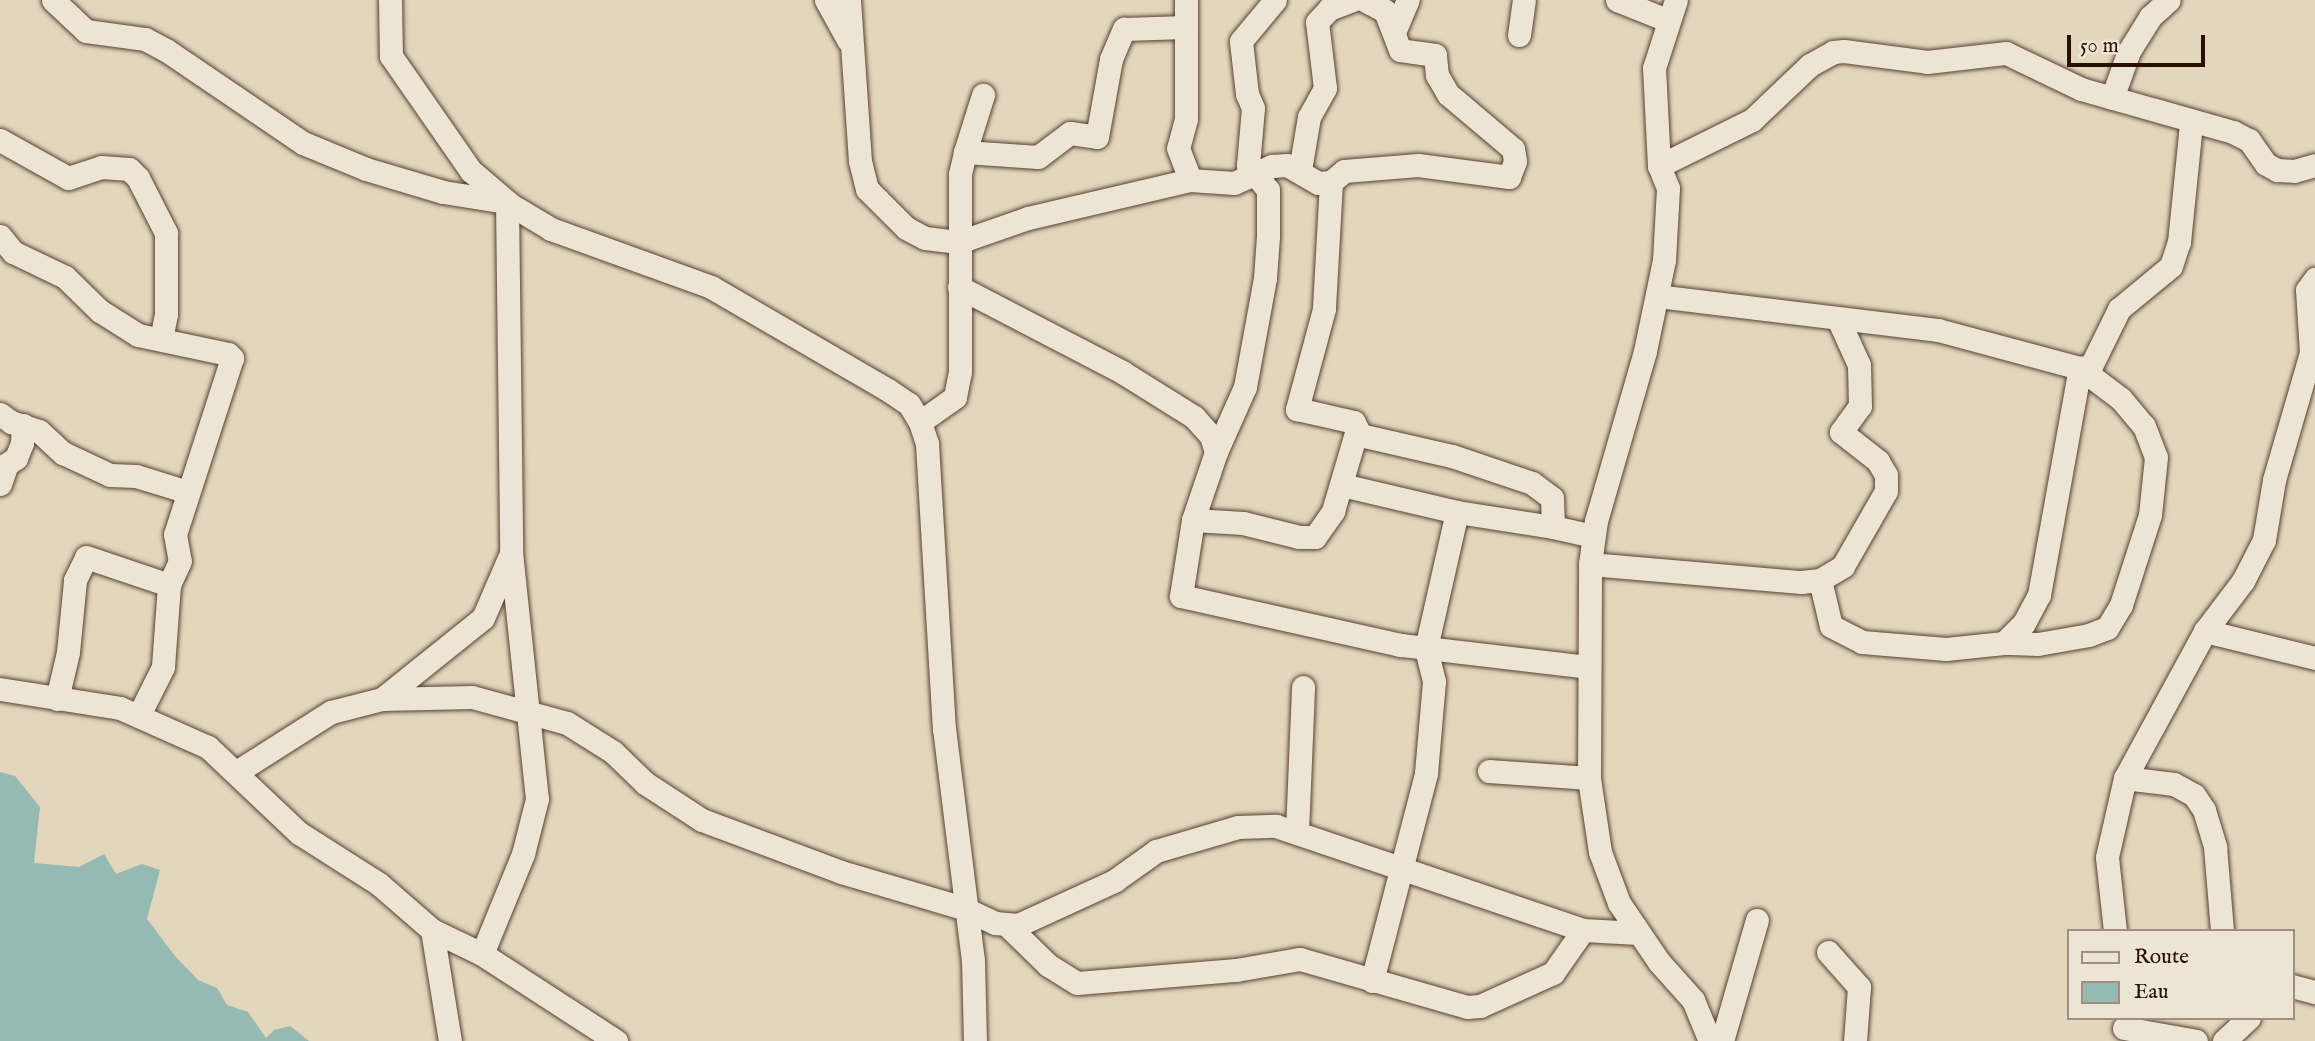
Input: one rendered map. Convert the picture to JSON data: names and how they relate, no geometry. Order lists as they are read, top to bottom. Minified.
{"legend":["Route","Eau"],"scale_bar":"50 m"}
